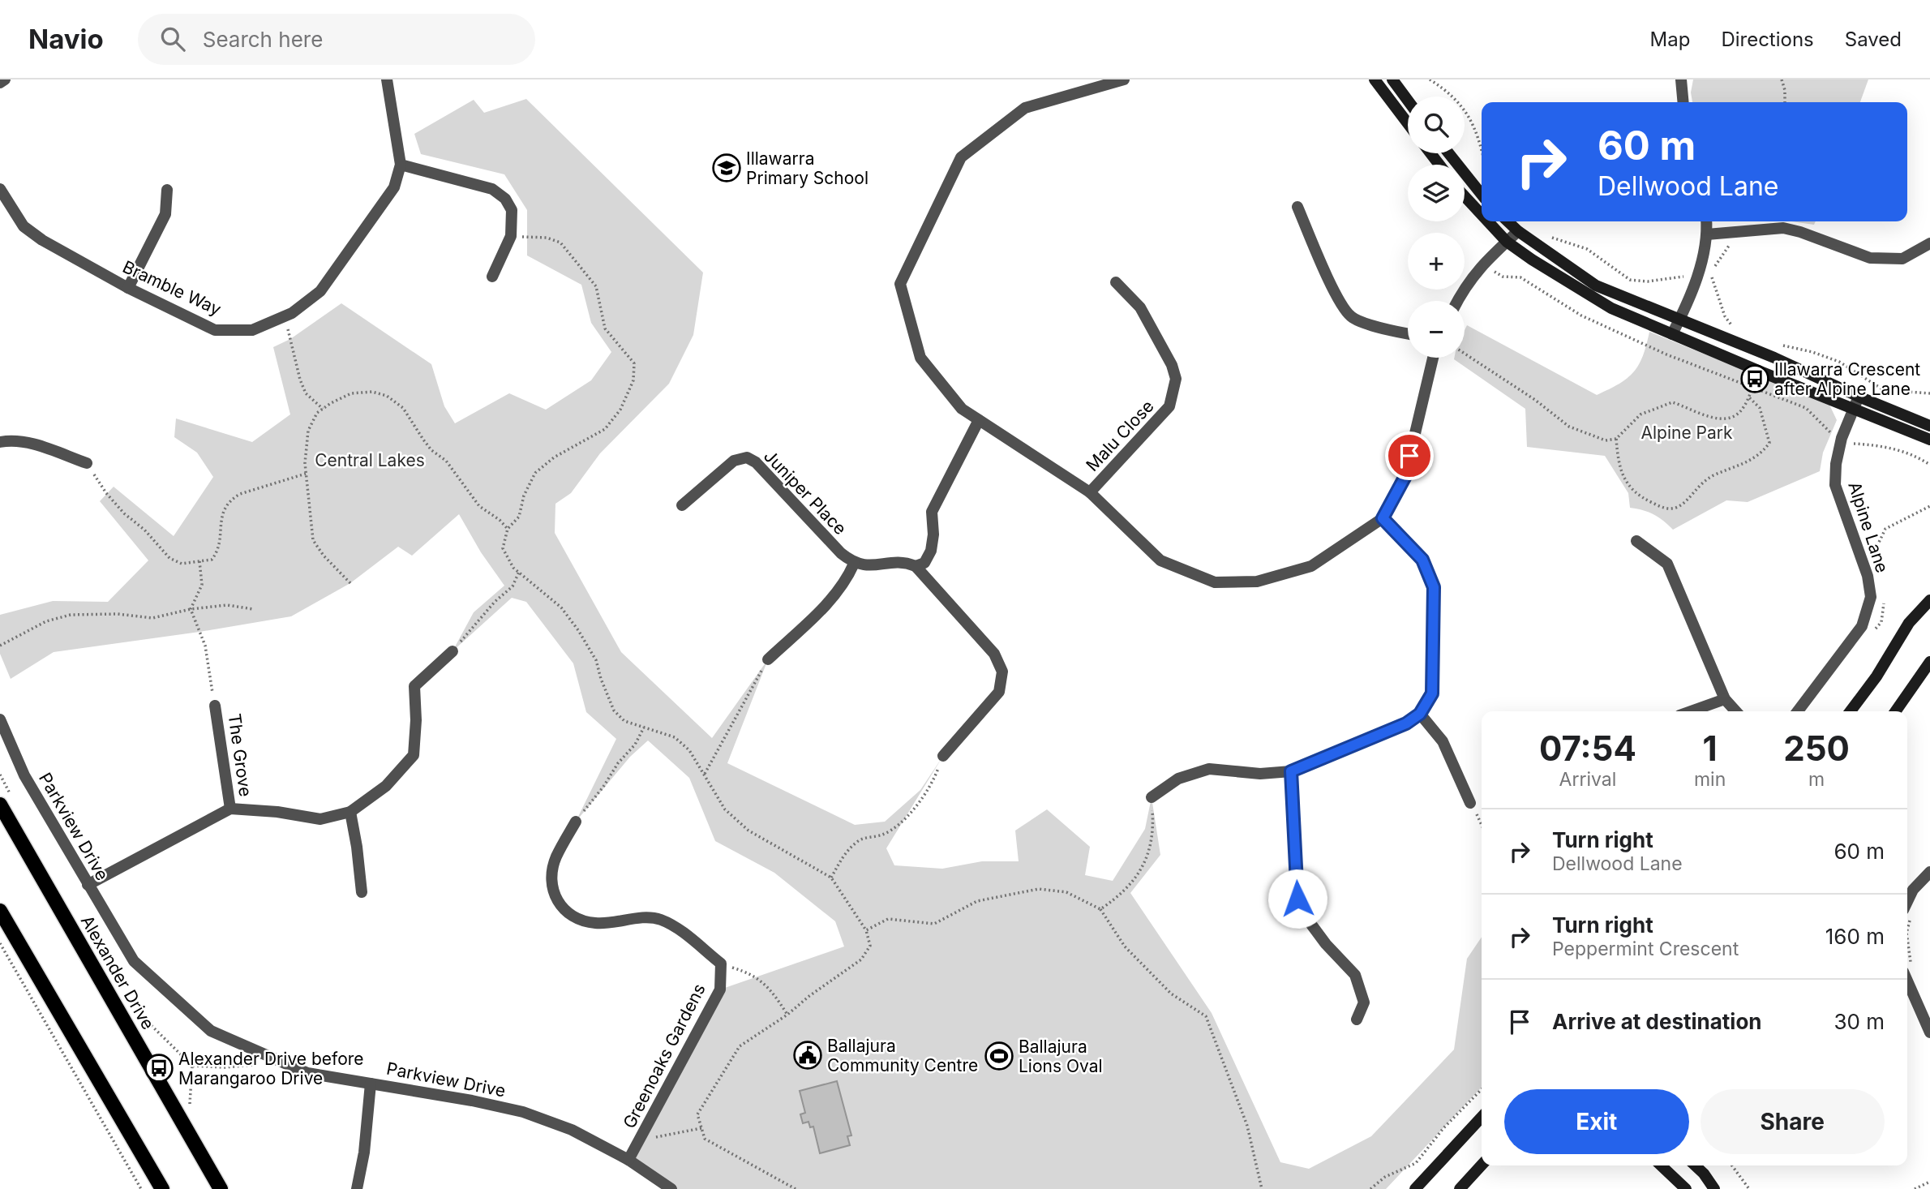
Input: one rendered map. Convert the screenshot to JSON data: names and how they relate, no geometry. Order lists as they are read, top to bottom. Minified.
{"streets":{"main road":["Alexander Drive"],"street":["Bramble Way","Malu Close","Juniper Place","Alpine Lane","The Grove","Parkview Drive","Greenoaks Gardens"]},"crossings":[["Parkview Drive","Greenoaks Gardens"]],"parks":["Alpine Park","Central Lakes"],"places":{"school or university":["Illawarra Primary School"],"bus stop":["Illawarra Crescent after Alpine Lane","Alexander Drive before Marangaroo Drive"],"public building":["Ballajura Community Centre"],"sports":["Ballajura Lions Oval"]},"page":{"header":"Navio","search":"Search here","nav":["Map","Directions","Saved"],"map_buttons":["+","−"],"turn":["60 m","Dellwood Lane"],"eta":["07:54","Arrival","1","min","250","m"],"list":[{"name":"Turn right","note":"Dellwood Lane","value":"60 m"},{"name":"Turn right","note":"Peppermint Crescent","value":"160 m"},{"name":"Arrive at destination","value":"30 m"}],"buttons":["Exit","Share"]}}
